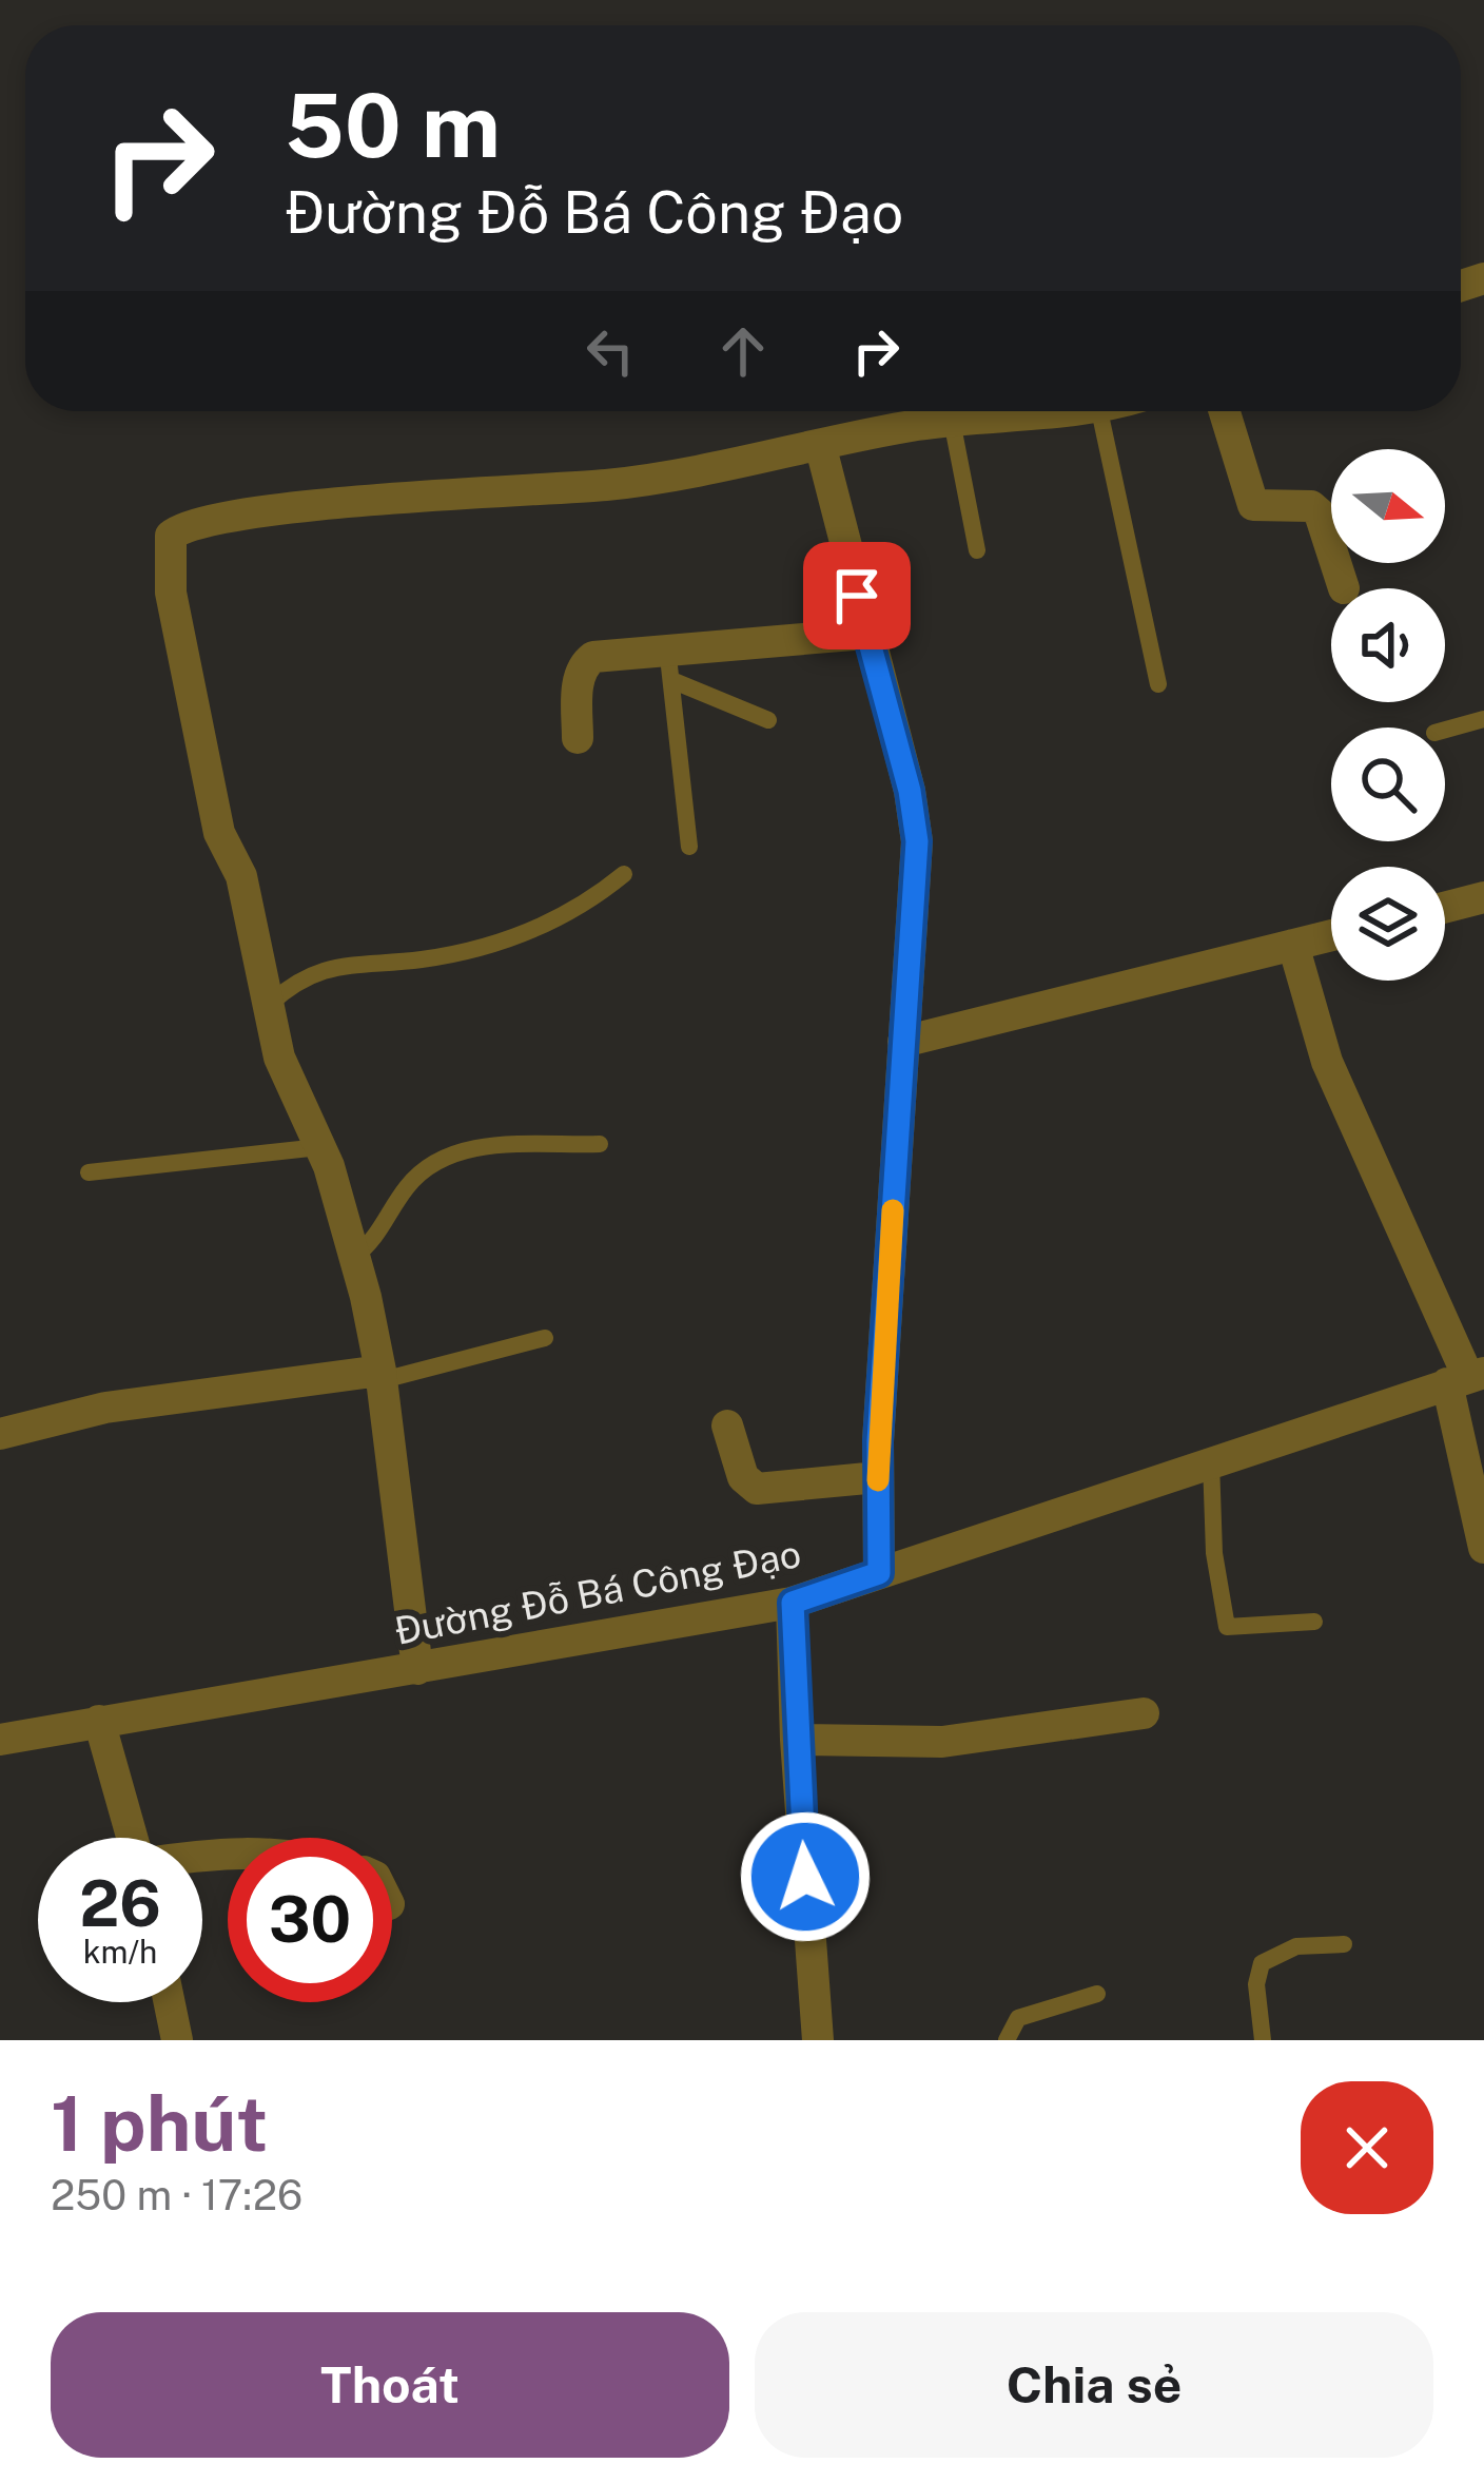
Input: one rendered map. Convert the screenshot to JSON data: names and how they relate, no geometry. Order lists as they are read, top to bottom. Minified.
{"streets":{"street":["Đường Đỗ Bá Công Đạo"]},"north":"right","page":{"turn":["50 m","Đường Đỗ Bá Công Đạo"],"speed":"26 km/h","limit":"30","heading":["1 phút","250 m · 17:26"],"buttons":["Thoát","Chia sẻ"]}}
